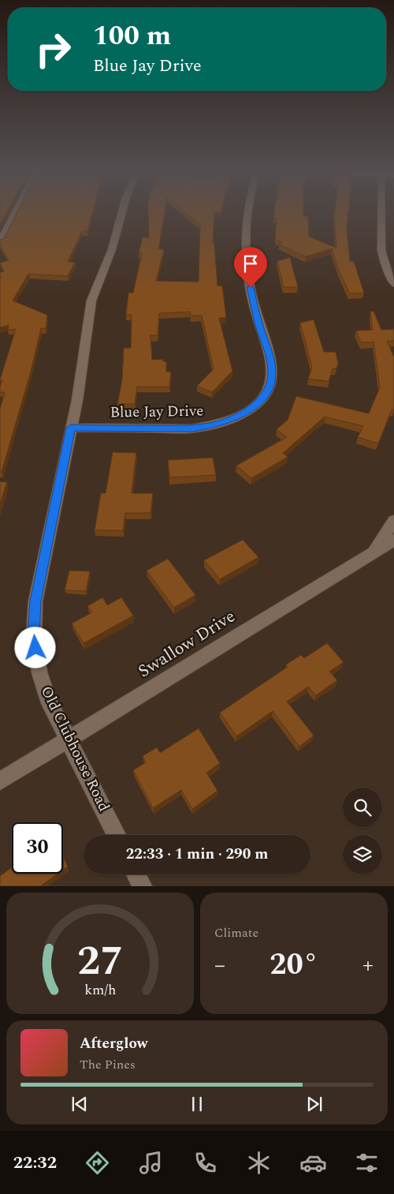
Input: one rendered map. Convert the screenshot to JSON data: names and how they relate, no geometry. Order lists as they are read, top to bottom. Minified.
{"streets":{"street":["Blue Jay Drive","Swallow Drive","Old Clubhouse Road"]},"crossings":[["Blue Jay Drive","Old Clubhouse Road"],["Swallow Drive","Old Clubhouse Road"]],"page":{"turn":["100 m","Blue Jay Drive"],"limit":"30","trip":"22:33 · 1 min · 290 m","tile":"Climate","heat":["−","20°","+"],"song":["Afterglow","The Pines"],"tabs":"22:32","gauge":["27","km/h"]}}
